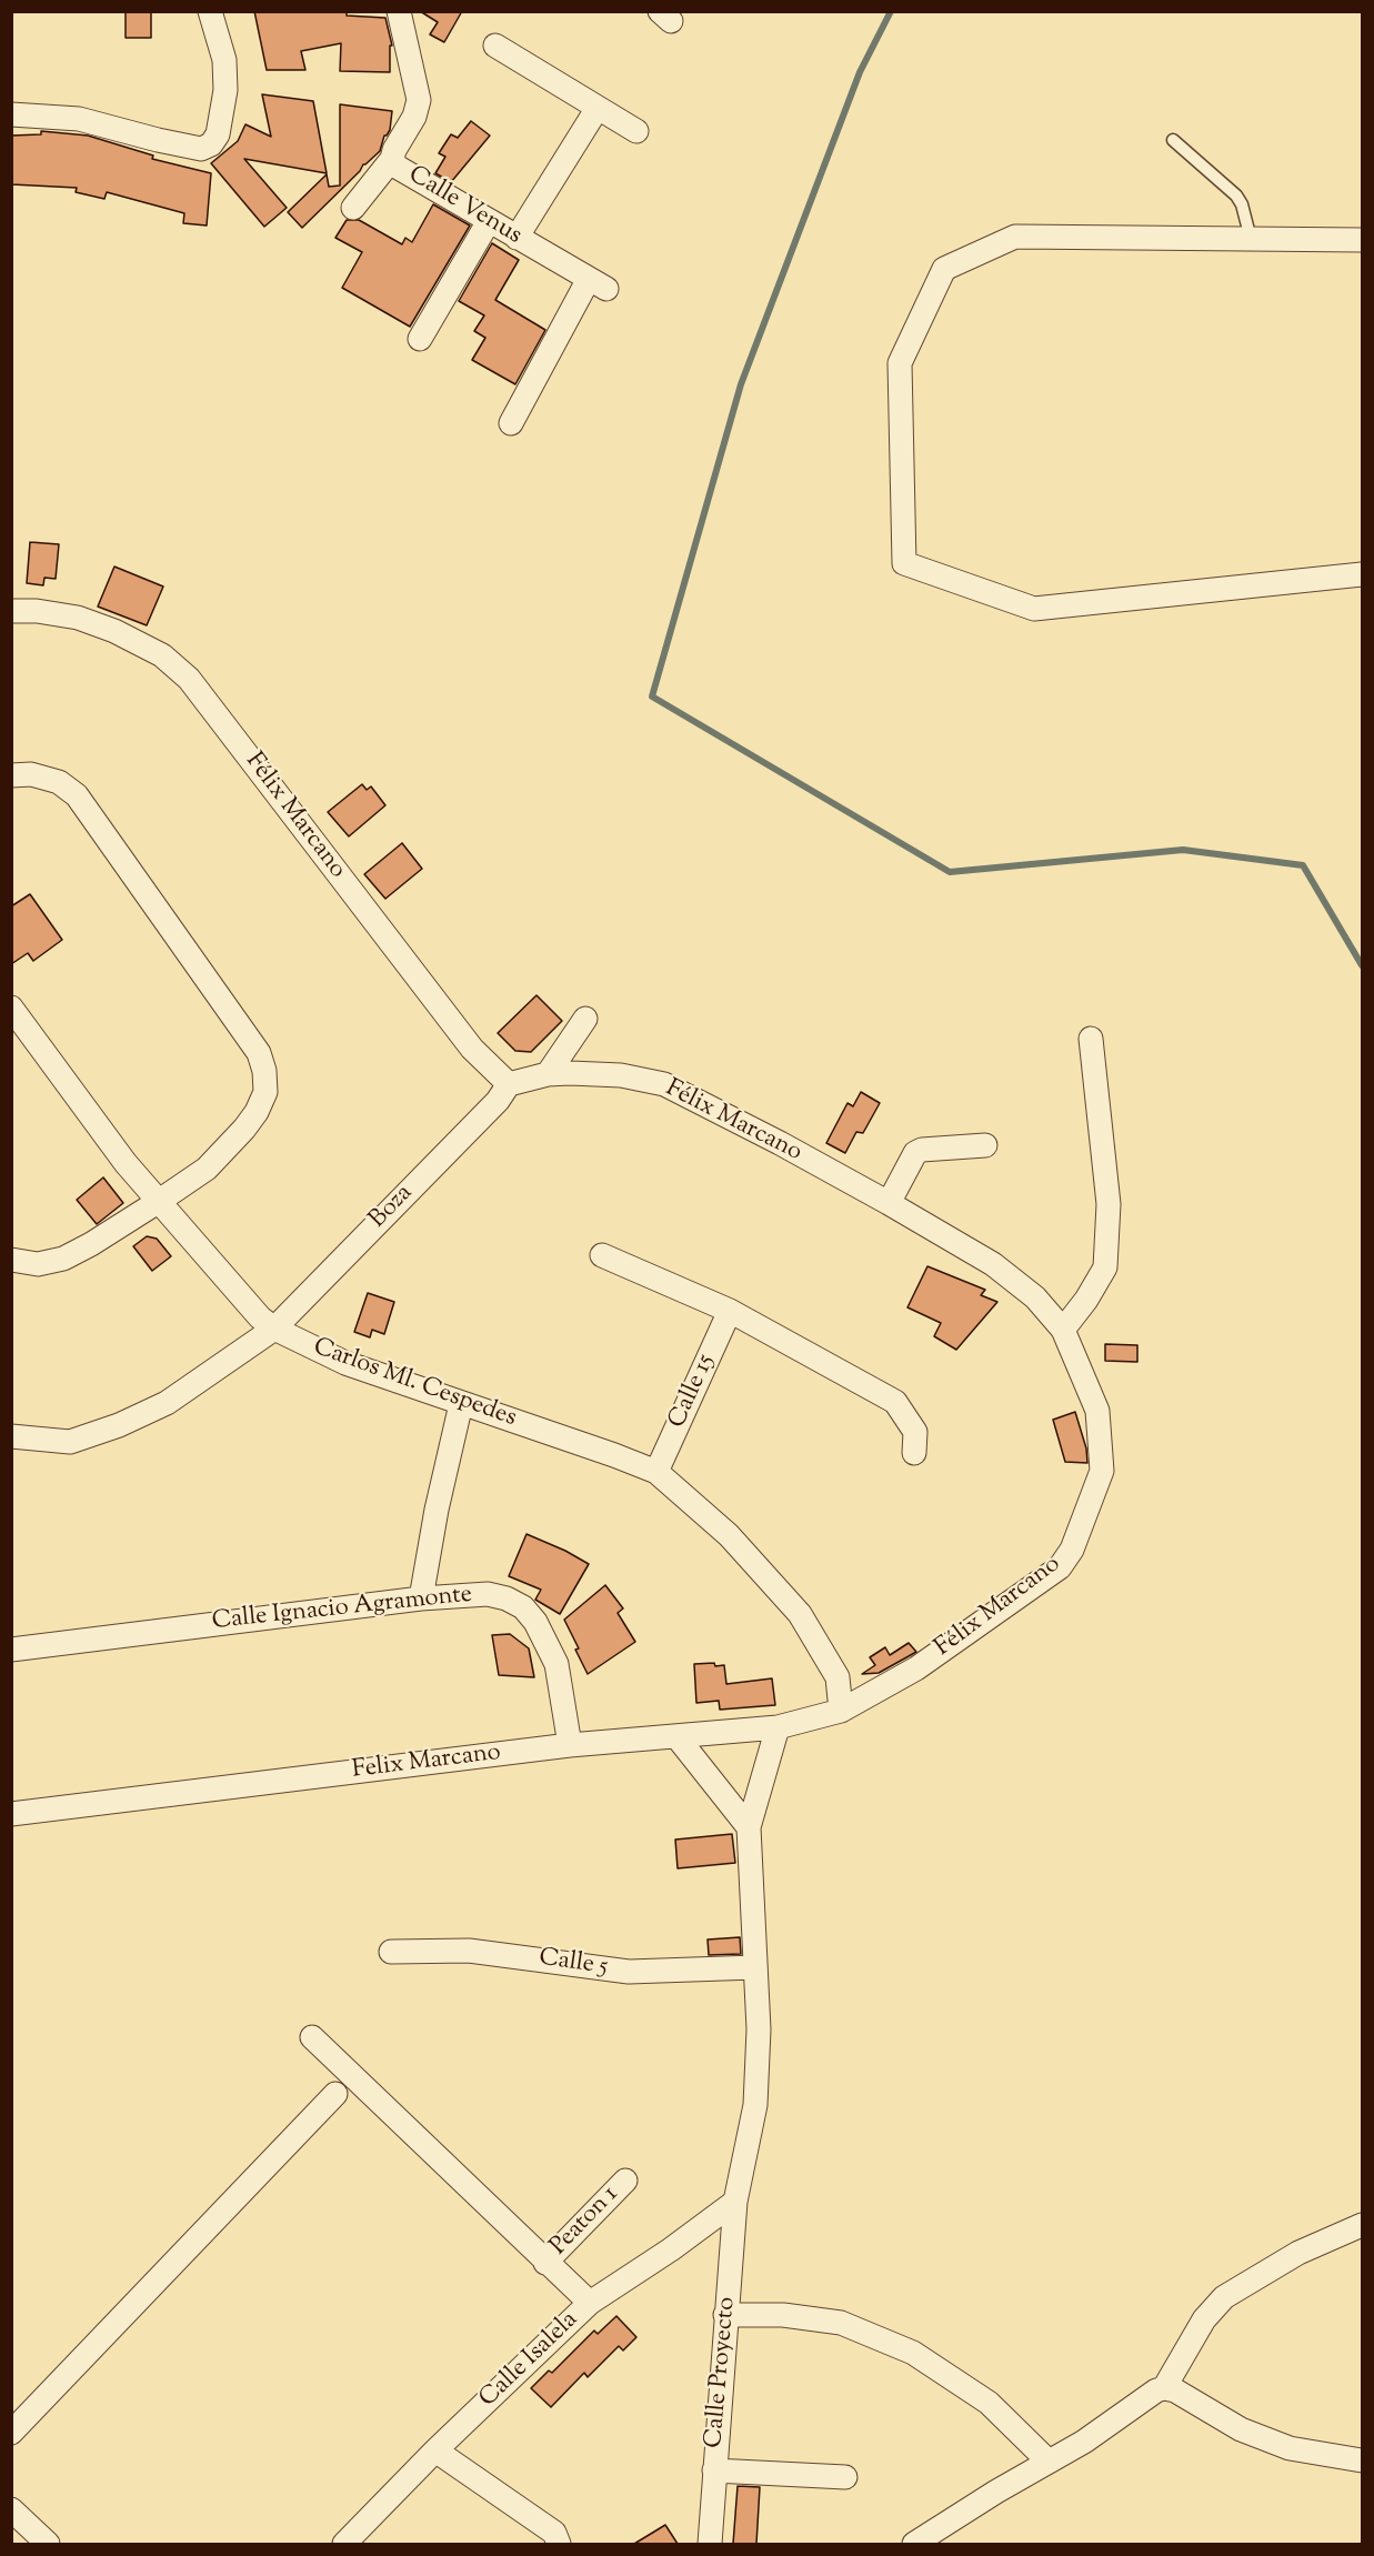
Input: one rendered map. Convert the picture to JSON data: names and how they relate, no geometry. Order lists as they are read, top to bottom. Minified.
{"streets":{"street":["Calle Venus","Félix Marcano","Boza","Carlos Ml. Cespedes","Calle 15","Calle Ignacio Agramonte","Felix Marcano","Calle 5","Peaton 1","Calle Isalela","Calle Proyecto"]},"crossings":[["Félix Marcano","Boza"],["Félix Marcano","Carlos Ml. Cespedes"],["Félix Marcano","Felix Marcano"],["Boza","Carlos Ml. Cespedes"],["Carlos Ml. Cespedes","Calle 15"],["Carlos Ml. Cespedes","Felix Marcano"],["Calle Ignacio Agramonte","Felix Marcano"],["Felix Marcano","Calle Proyecto"],["Calle 5","Calle Proyecto"],["Calle Isalela","Calle Proyecto"]]}
